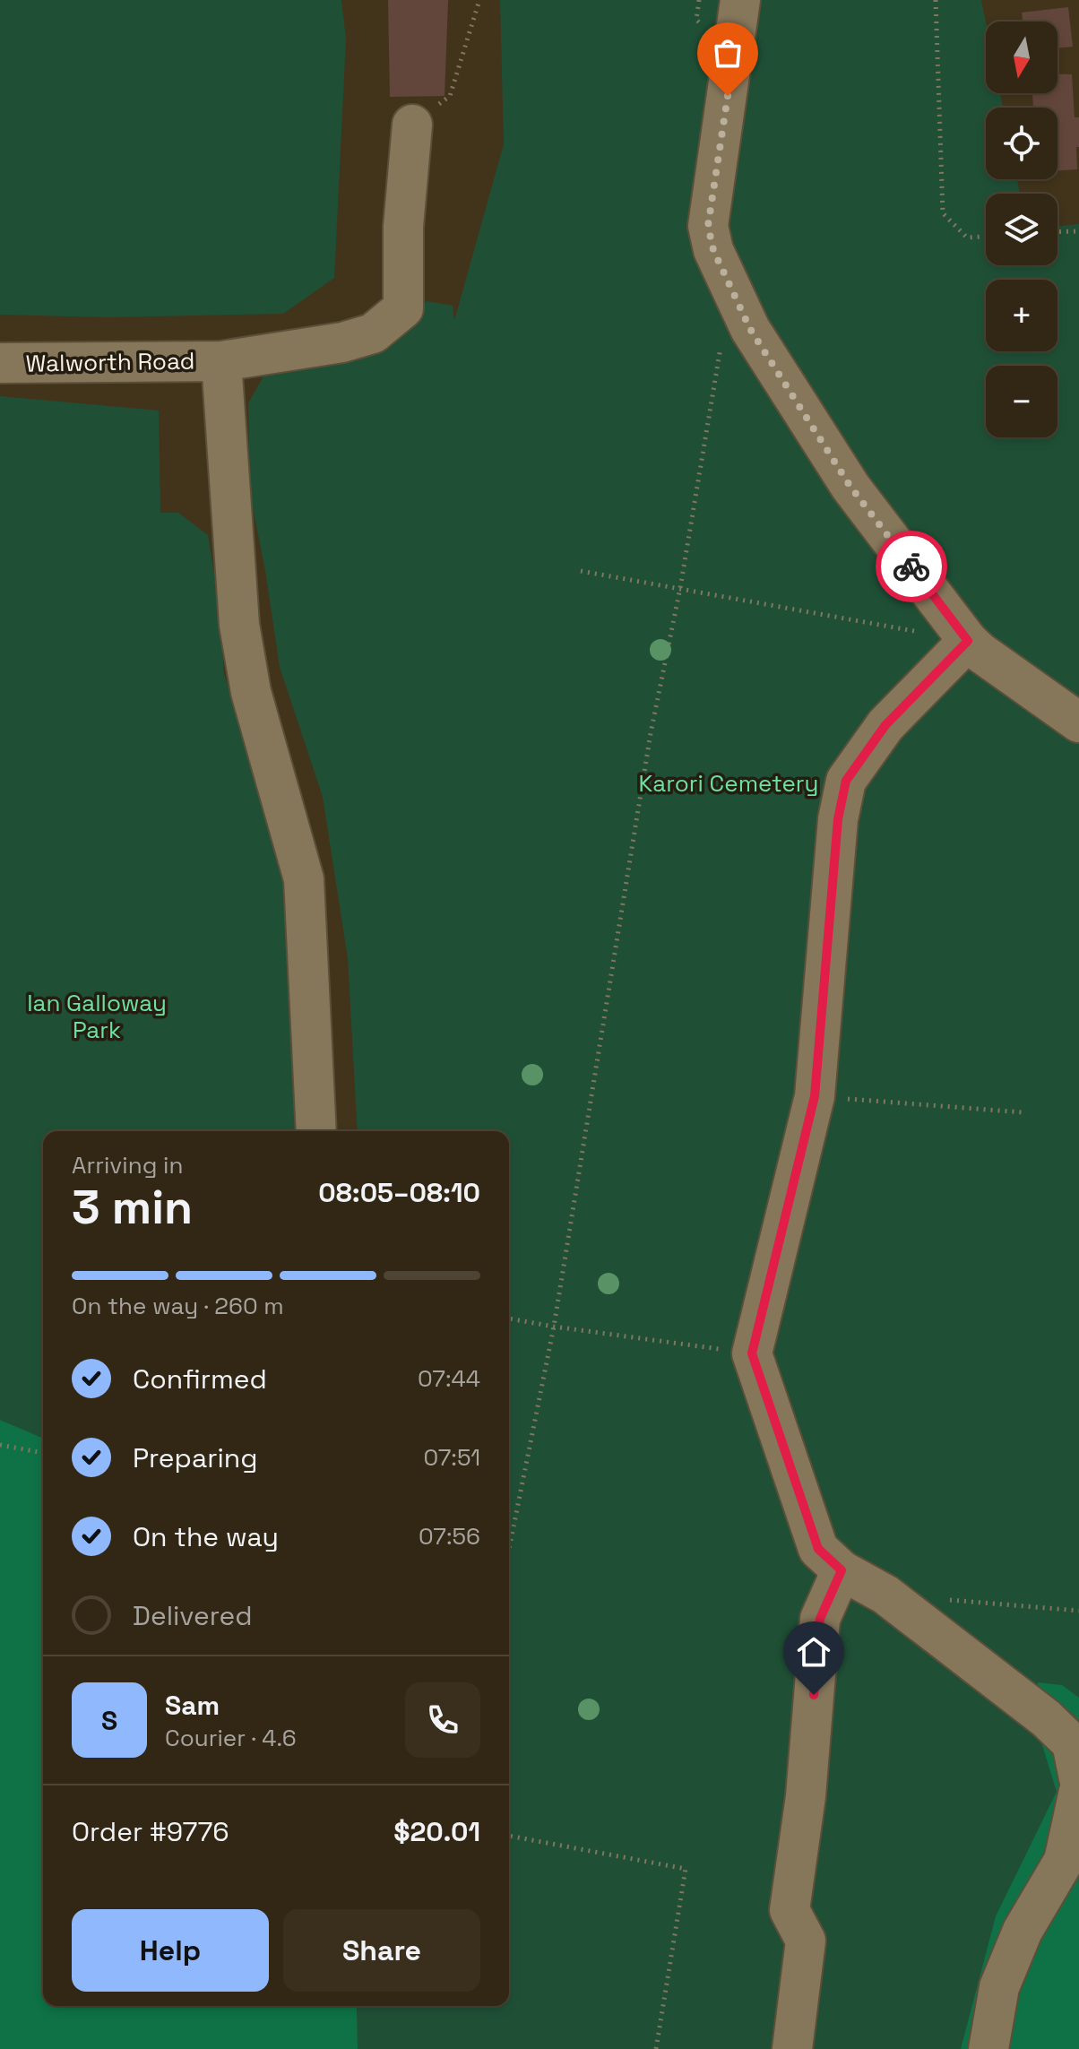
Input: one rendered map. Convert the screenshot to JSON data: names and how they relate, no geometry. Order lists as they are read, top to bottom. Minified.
{"streets":{"street":["Walworth Road"]},"parks":["Karori Cemetery","Ian Galloway Park"],"north":"bottom","page":{"map_buttons":["+","−"],"heading":["3 min","Arriving in","08:05–08:10"],"panel":["Sam","Courier · 4.6","Order #9776","$20.01"],"bar":"On the way · 260 m","list":[["Confirmed","07:44"],["Preparing","07:51"],["On the way","07:56"],"Delivered"],"round":"S","buttons":["Help","Share"]}}
